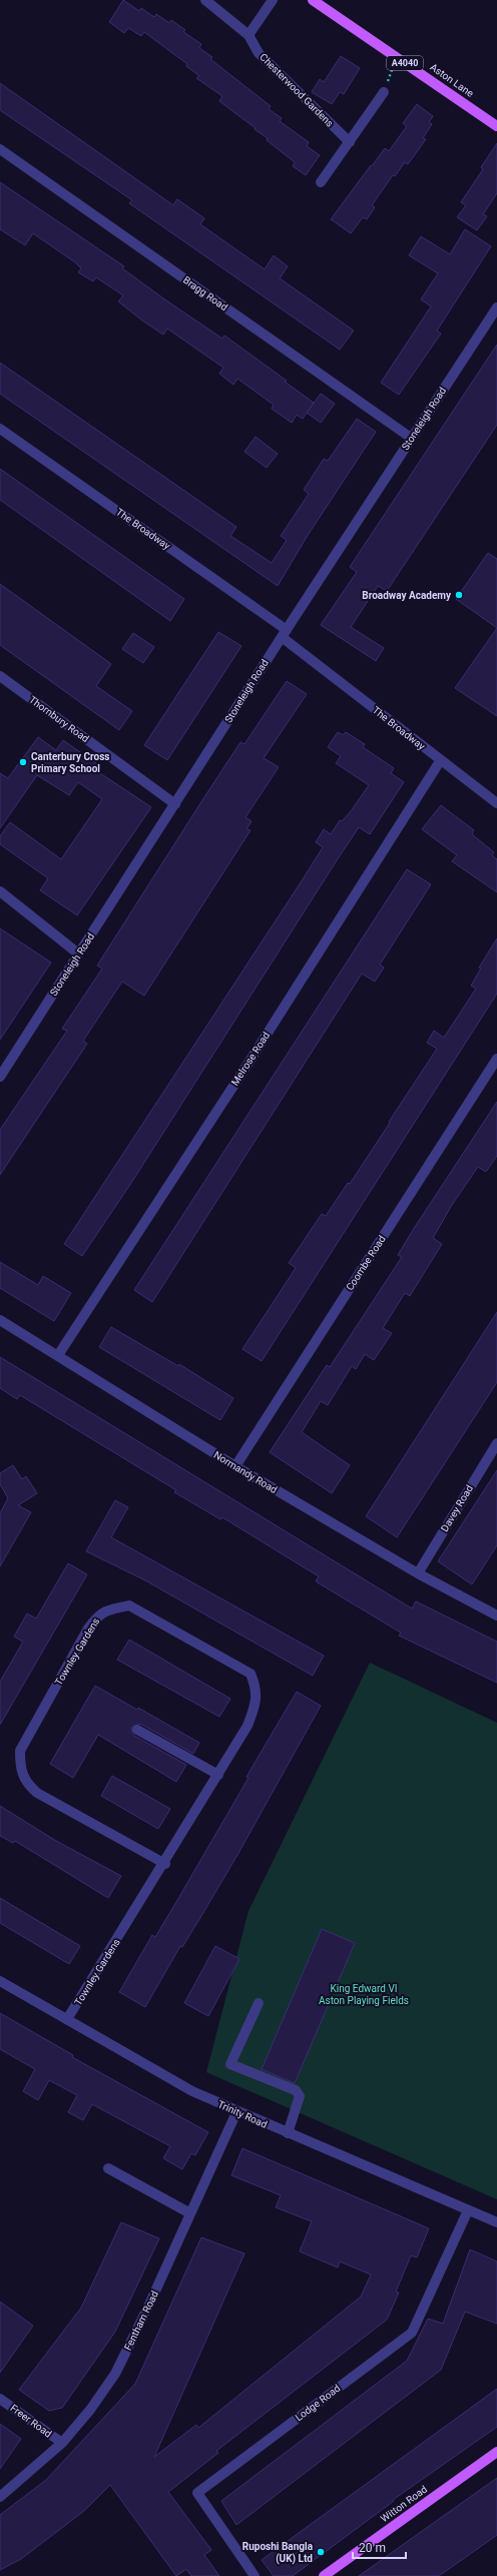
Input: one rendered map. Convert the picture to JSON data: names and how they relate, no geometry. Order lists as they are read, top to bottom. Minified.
{"streets":{"main road":["A4040","Aston Lane","Witton Road"],"street":["Chesterwood Gardens","Bragg Road","Stoneleigh Road","The Broadway","Thornbury Road","Melrose Road","Coombe Road","Normandy Road","Davey Road","Townley Gardens","Trinity Road","Fentham Road","Lodge Road","Freer Road"]},"crossings":[["Bragg Road","Stoneleigh Road"],["Stoneleigh Road","The Broadway"],["Stoneleigh Road","Thornbury Road"],["The Broadway","Melrose Road"],["Melrose Road","Normandy Road"],["Coombe Road","Normandy Road"],["Normandy Road","Davey Road"],["Townley Gardens","Trinity Road"],["Trinity Road","Fentham Road"],["Trinity Road","Lodge Road"],["Fentham Road","Freer Road"]],"parks":["King Edward VI Aston Playing Fields"],"places":["Broadway Academy","Canterbury Cross Primary School","Ruposhi Bangla (UK) Ltd"],"scale_bar":"20 m"}
